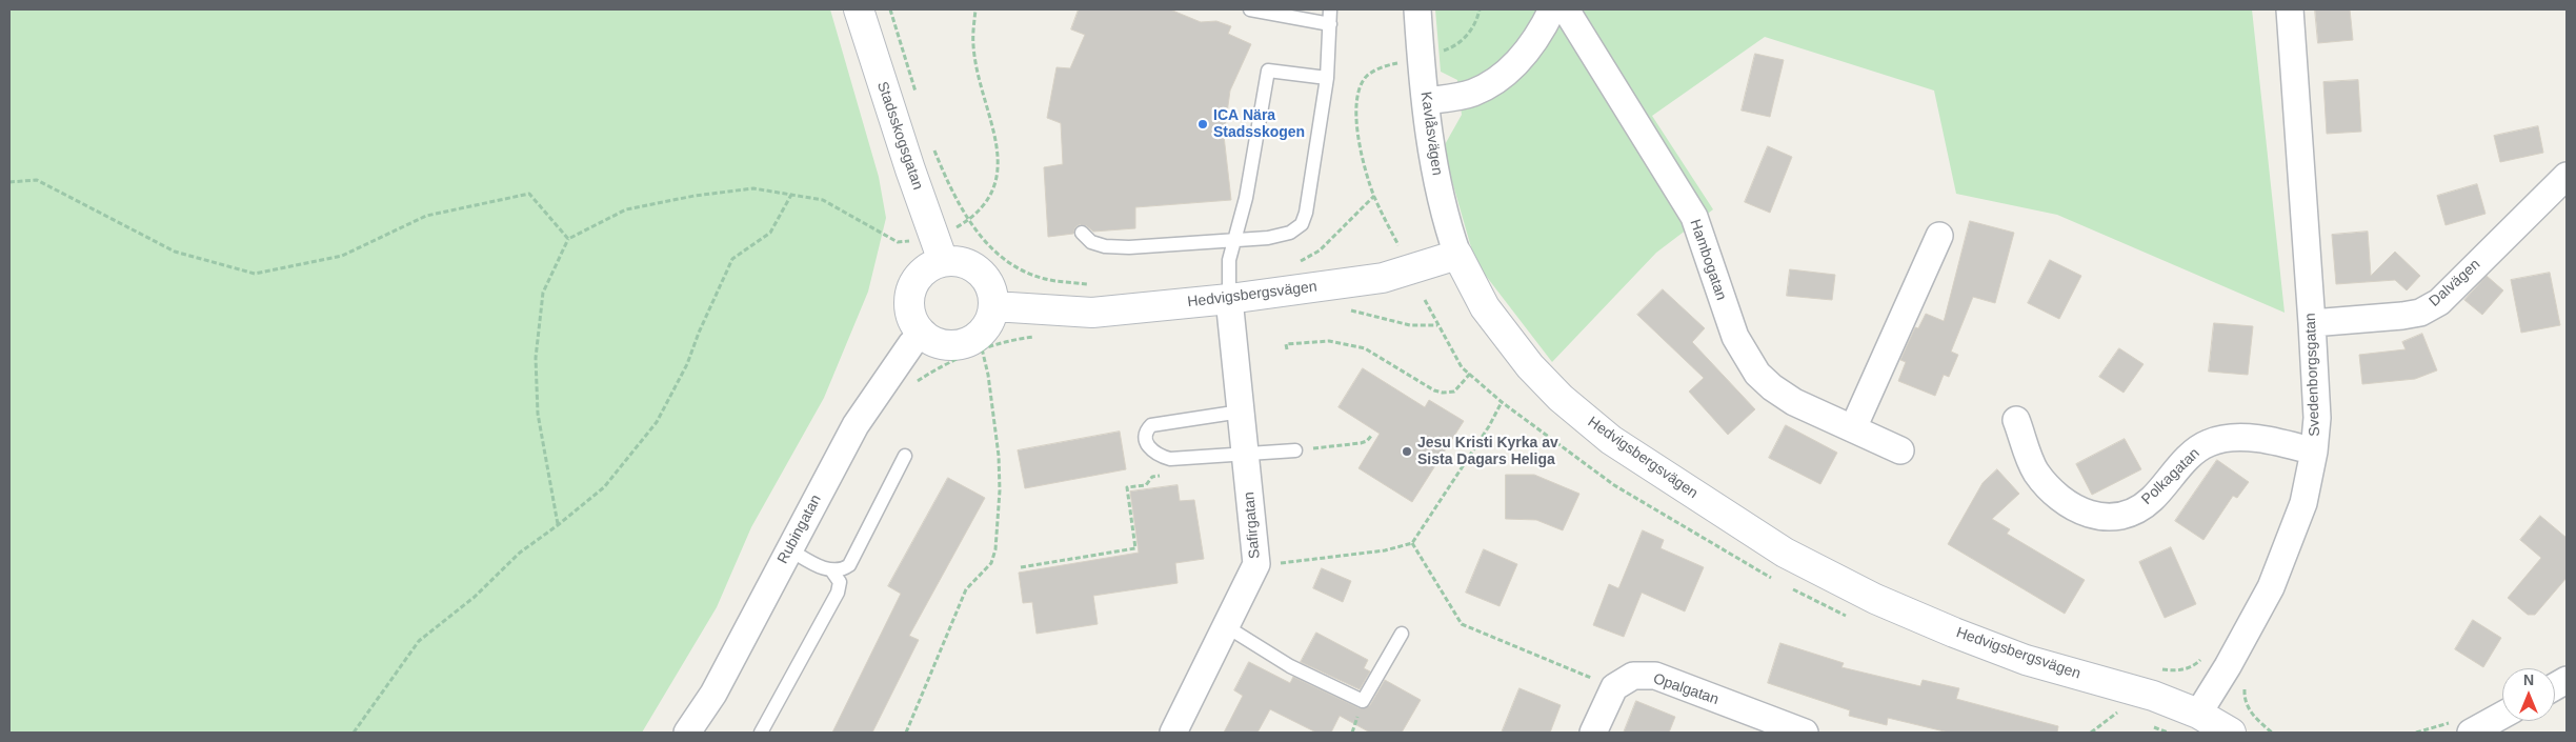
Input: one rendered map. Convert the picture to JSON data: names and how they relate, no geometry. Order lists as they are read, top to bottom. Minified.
{"streets":{"street":["Kavlåsvägen","Stadsskogsgatan","Hambogatan","Dalvägen","Hedvigsbergsvägen","Svedenborgsgatan","Polkagatan","Safirgatan","Rubingatan","Opalgatan"]},"crossings":[["Kavlåsvägen","Hedvigsbergsvägen"],["Stadsskogsgatan","Hedvigsbergsvägen"],["Stadsskogsgatan","Rubingatan"],["Dalvägen","Svedenborgsgatan"],["Hedvigsbergsvägen","Svedenborgsgatan"],["Hedvigsbergsvägen","Safirgatan"],["Hedvigsbergsvägen","Rubingatan"],["Svedenborgsgatan","Polkagatan"]],"places":["ICA Nära Stadsskogen","Jesu Kristi Kyrka av Sista Dagars Heliga"],"north":"top"}
